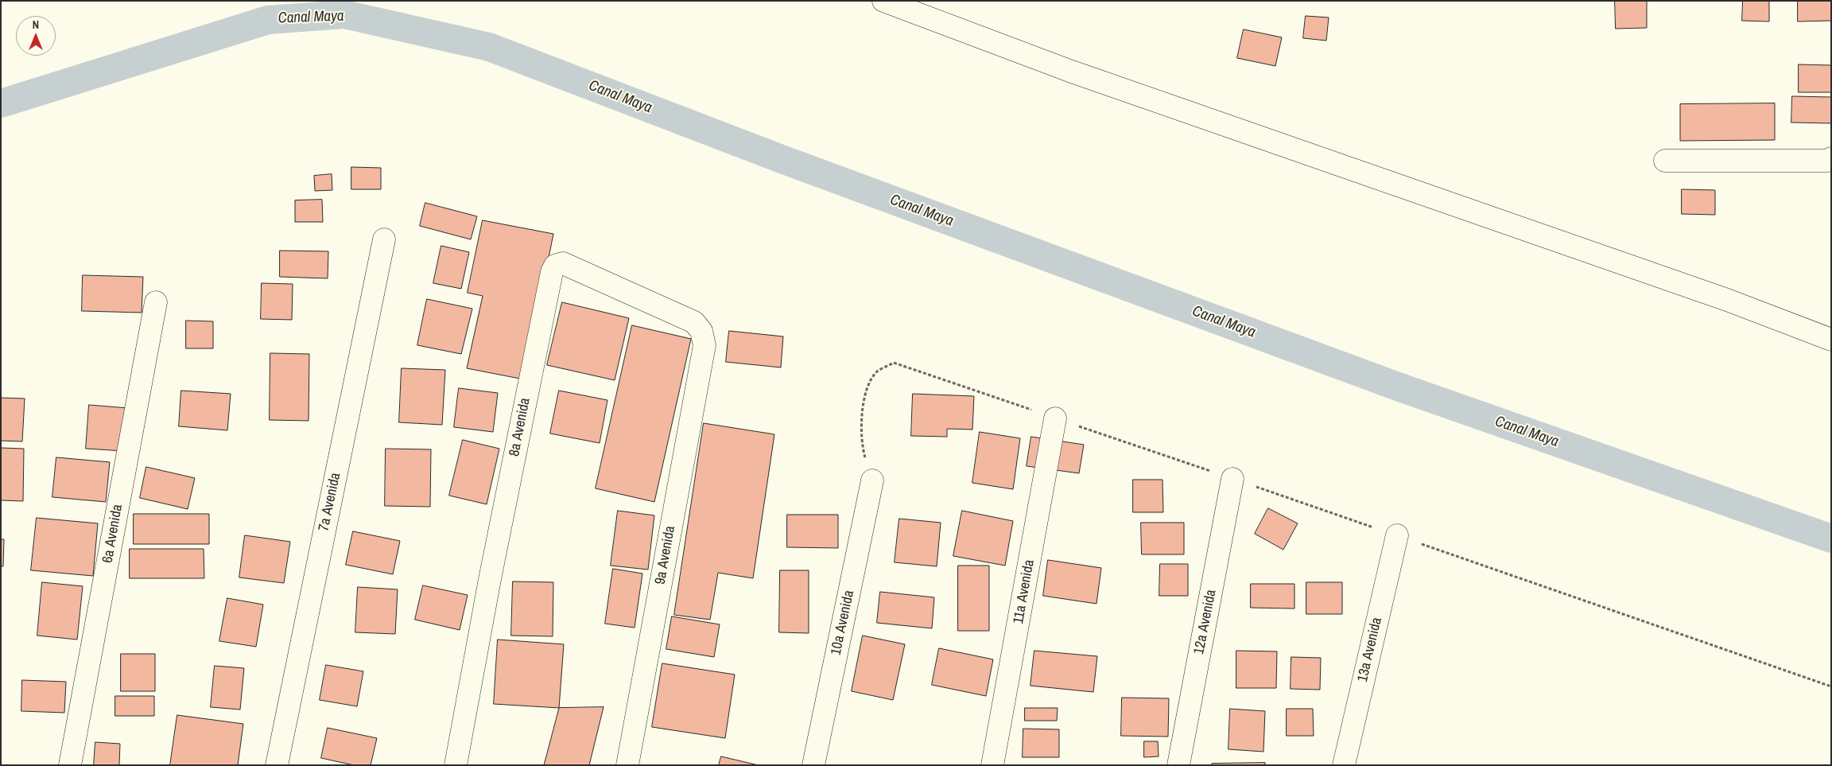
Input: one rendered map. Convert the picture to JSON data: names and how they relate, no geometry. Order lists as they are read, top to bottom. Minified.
{"streets":{"street":["8a Avenida","7a Avenida","6a Avenida","9a Avenida","11a Avenida","12a Avenida","10a Avenida","13a Avenida"]},"crossings":[["8a Avenida","9a Avenida"]],"water":["Canal Maya"],"north":"top"}
